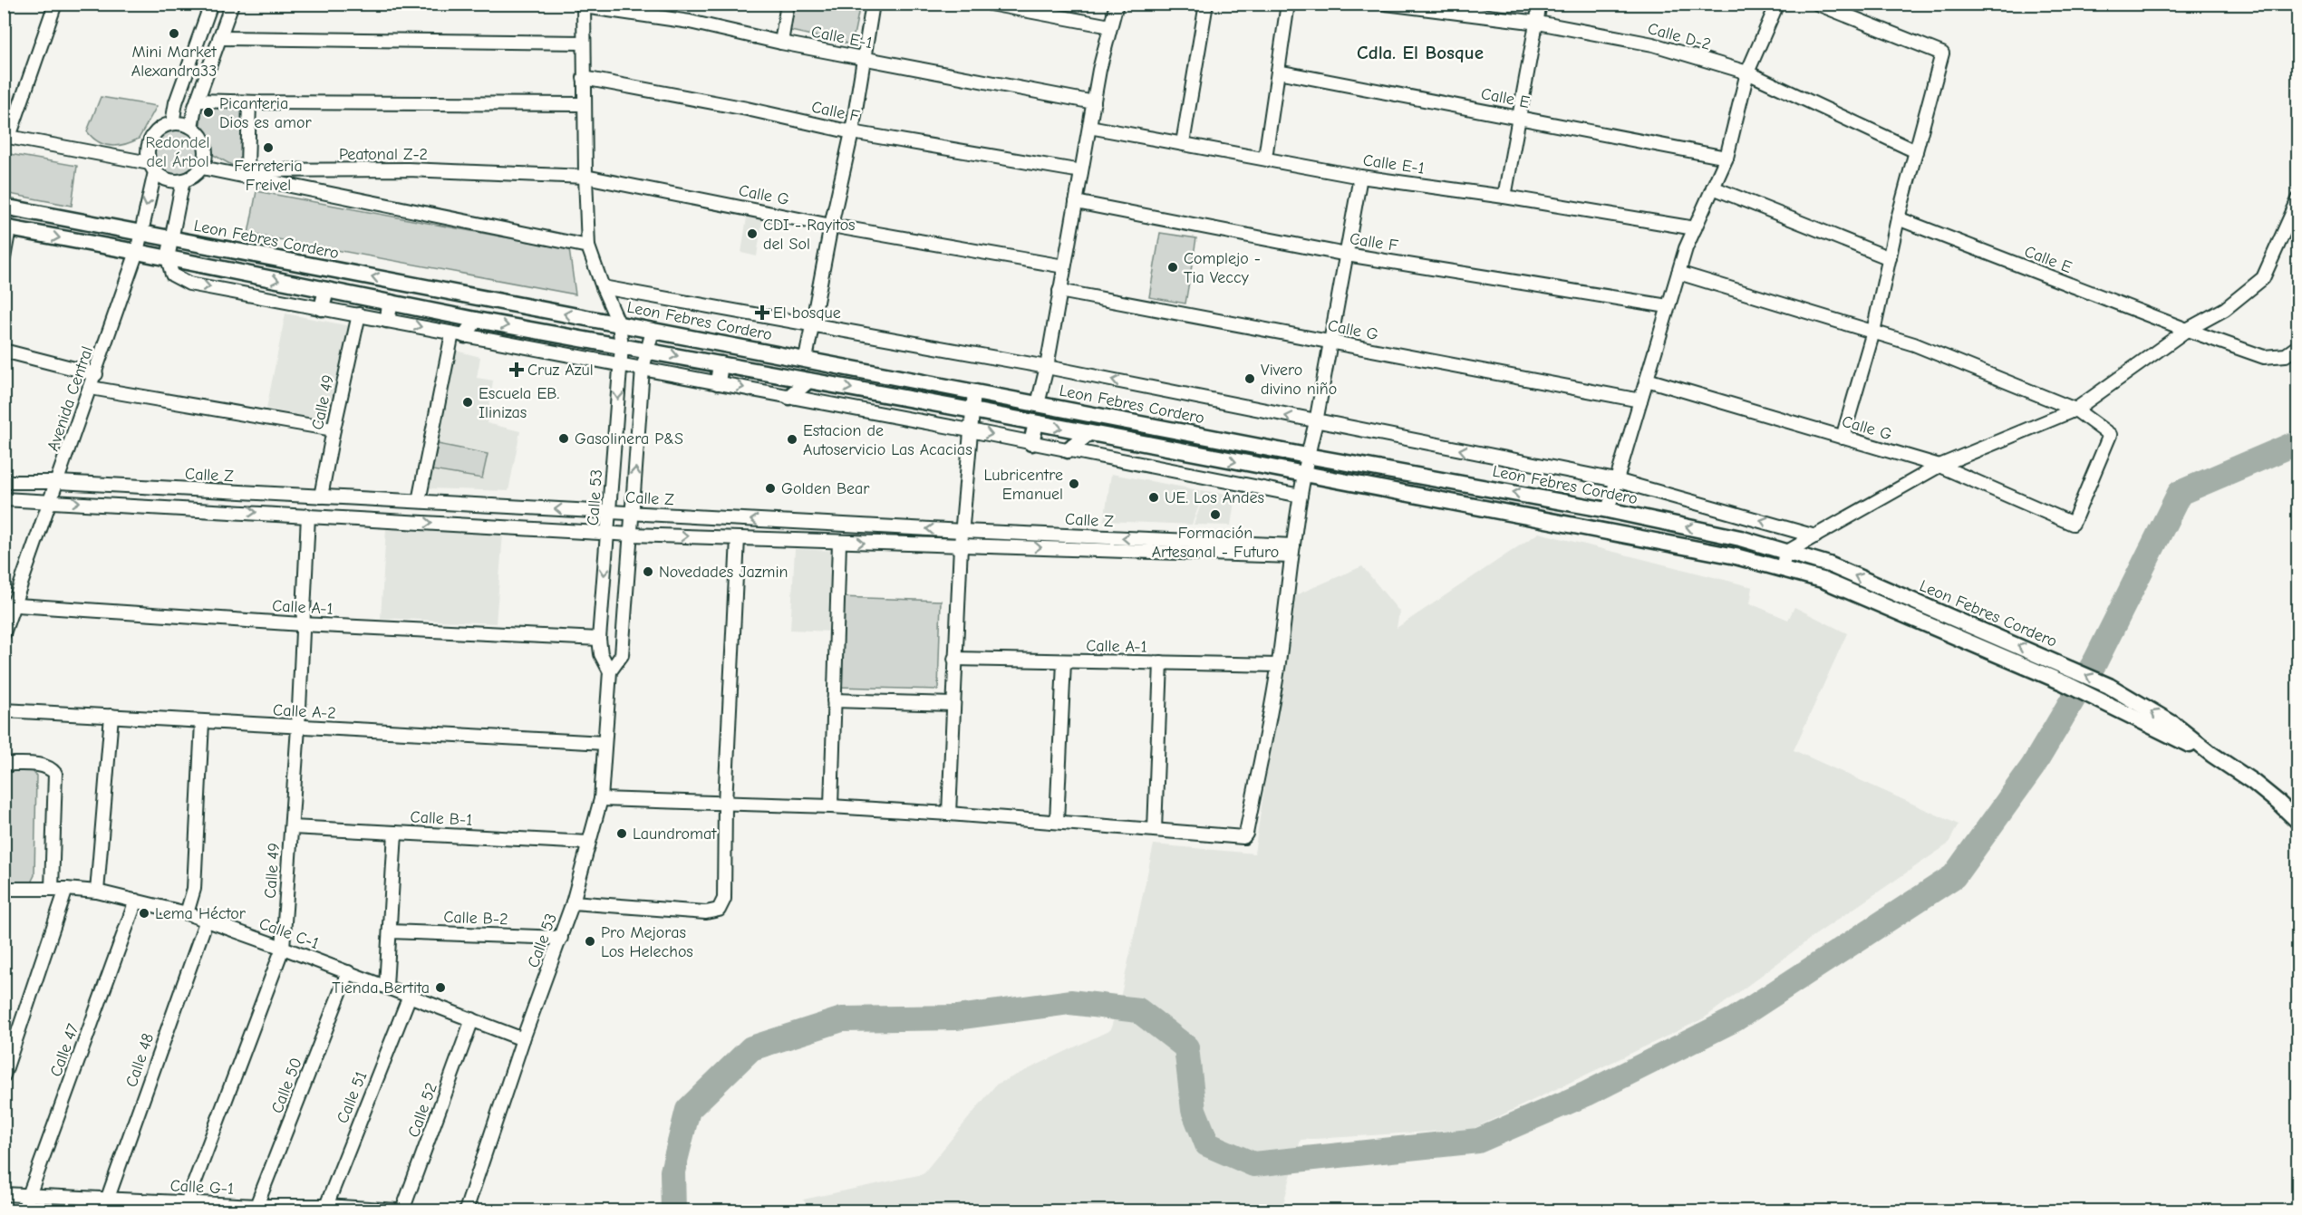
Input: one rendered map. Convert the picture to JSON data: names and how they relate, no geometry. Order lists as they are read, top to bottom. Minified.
{"streets":{"street":["Calle D-2","Calle E-1","Calle E","Calle F","Peatonal Z-2","Calle G","Leon Febres Cordero","Avenida Central","Calle 49","Calle Z","Calle 53","Calle A-1","Calle A-2","Calle B-1","Calle B-2","Calle C-1","Calle 47","Calle 48","Calle 50","Calle 51","Calle 52","Calle G-1"]},"crossings":[["Calle E-1","Calle 53"],["Calle F","Calle 53"],["Peatonal Z-2","Calle G"],["Peatonal Z-2","Calle 53"],["Calle G","Calle 53"],["Leon Febres Cordero","Avenida Central"],["Leon Febres Cordero","Calle 53"],["Avenida Central","Calle Z"],["Avenida Central","Calle A-1"],["Calle 49","Calle Z"],["Calle 49","Calle A-1"],["Calle 49","Calle A-2"],["Calle 49","Calle B-1"],["Calle 49","Calle C-1"],["Calle 49","Calle G-1"],["Calle Z","Calle 53"],["Calle 53","Calle A-1"],["Calle 53","Calle A-2"],["Calle 53","Calle B-1"],["Calle 53","Calle B-2"],["Calle 53","Calle C-1"],["Calle C-1","Calle 47"],["Calle C-1","Calle 48"],["Calle C-1","Calle 50"],["Calle C-1","Calle 51"],["Calle C-1","Calle 52"],["Calle 47","Calle G-1"],["Calle 48","Calle G-1"],["Calle 50","Calle G-1"],["Calle 51","Calle G-1"]],"districts":["Cdla. El Bosque"],"parks":["Redondel del Árbol"],"places":{"other":["Mini Market Alexandra33","Picanteria Dios es amor","Ferreteria Freivel","CDI - Rayitos del Sol","Complejo - Tia Veccy","Vivero divino niño","Escuela EB. Ilinizas","Gasolinera P&S","Estacion de Autoservicio Las Acacias","Lubricentre Emanuel","Golden Bear","UE. Los Andes","Formación Artesanal - Futuro","Novedades Jazmin","Laundromat","Lema Héctor","Pro Mejoras Los Helechos","Tienda Bertita"],"health":["El bosque","Cruz Azul"]}}
